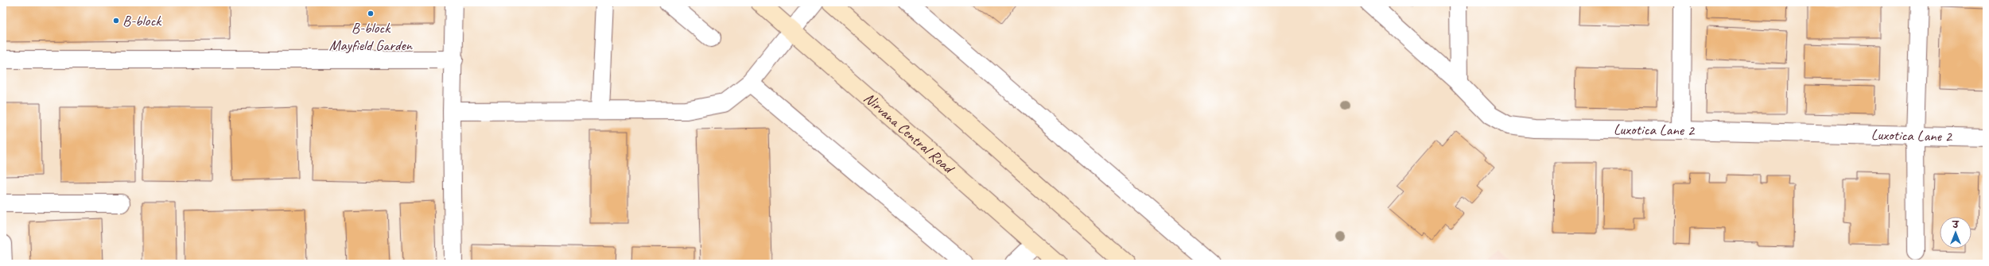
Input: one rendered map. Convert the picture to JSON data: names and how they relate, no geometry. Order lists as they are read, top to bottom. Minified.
{"streets":{"main road":["Nirvana Central Road"],"street":["Luxotica Lane 2"]},"places":["B-block Mayfield Garden","B-block"],"north":"top"}
